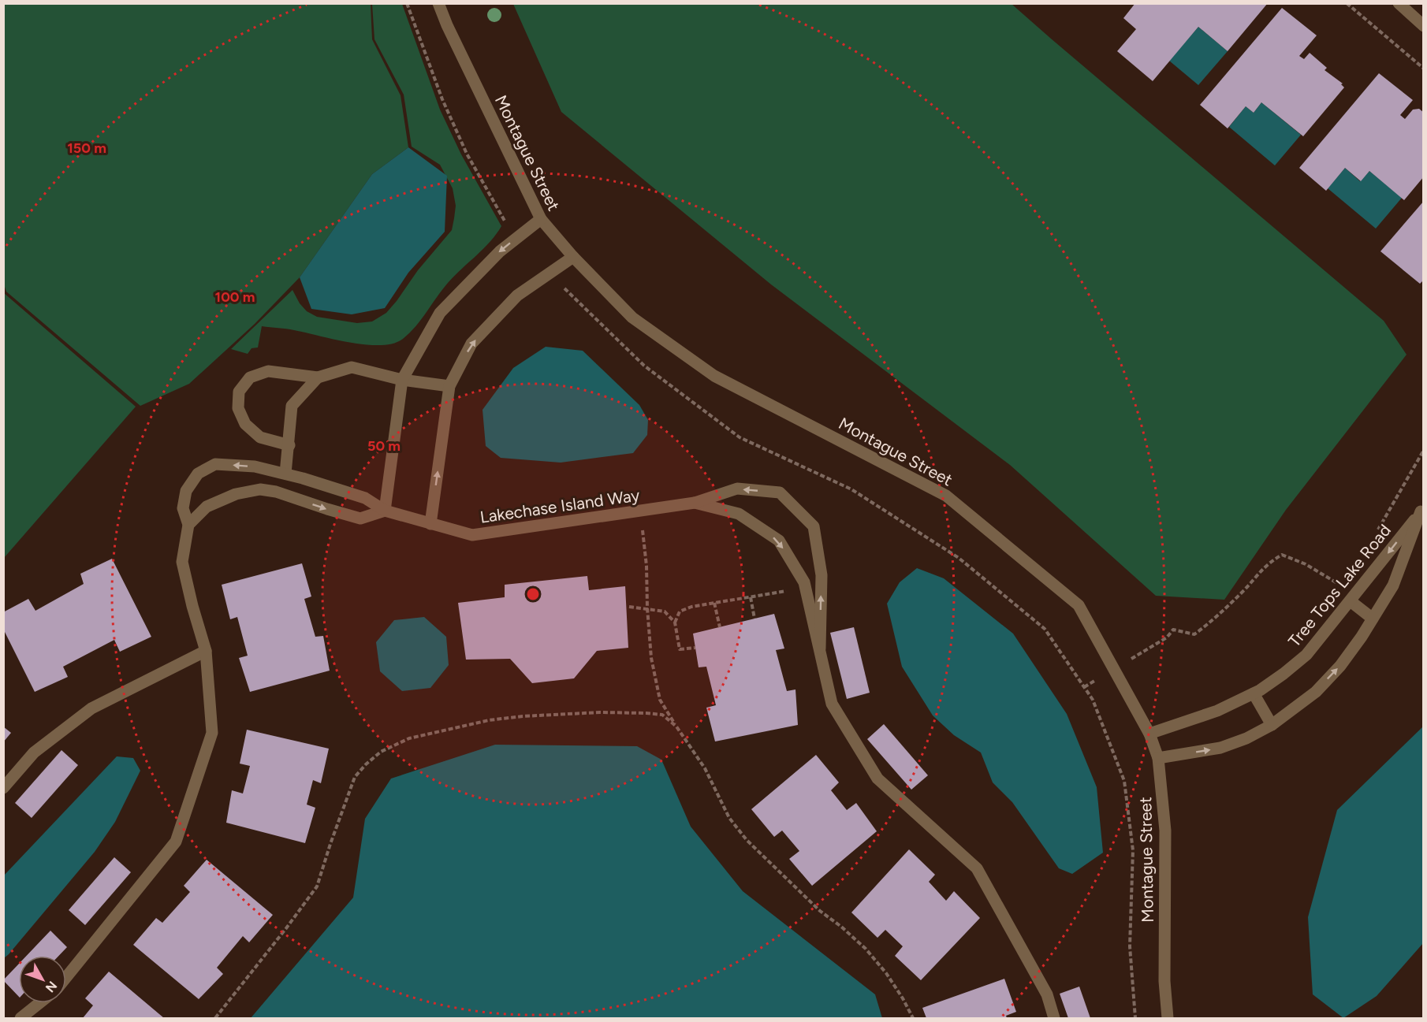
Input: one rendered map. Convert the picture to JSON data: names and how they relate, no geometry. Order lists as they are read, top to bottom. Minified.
{"streets":{"street":["Montague Street","Lakechase Island Way","Tree Tops Lake Road"]},"crossings":[["Montague Street","Tree Tops Lake Road"]],"north":"bottom right","rings":["150 m","100 m","50 m"]}
